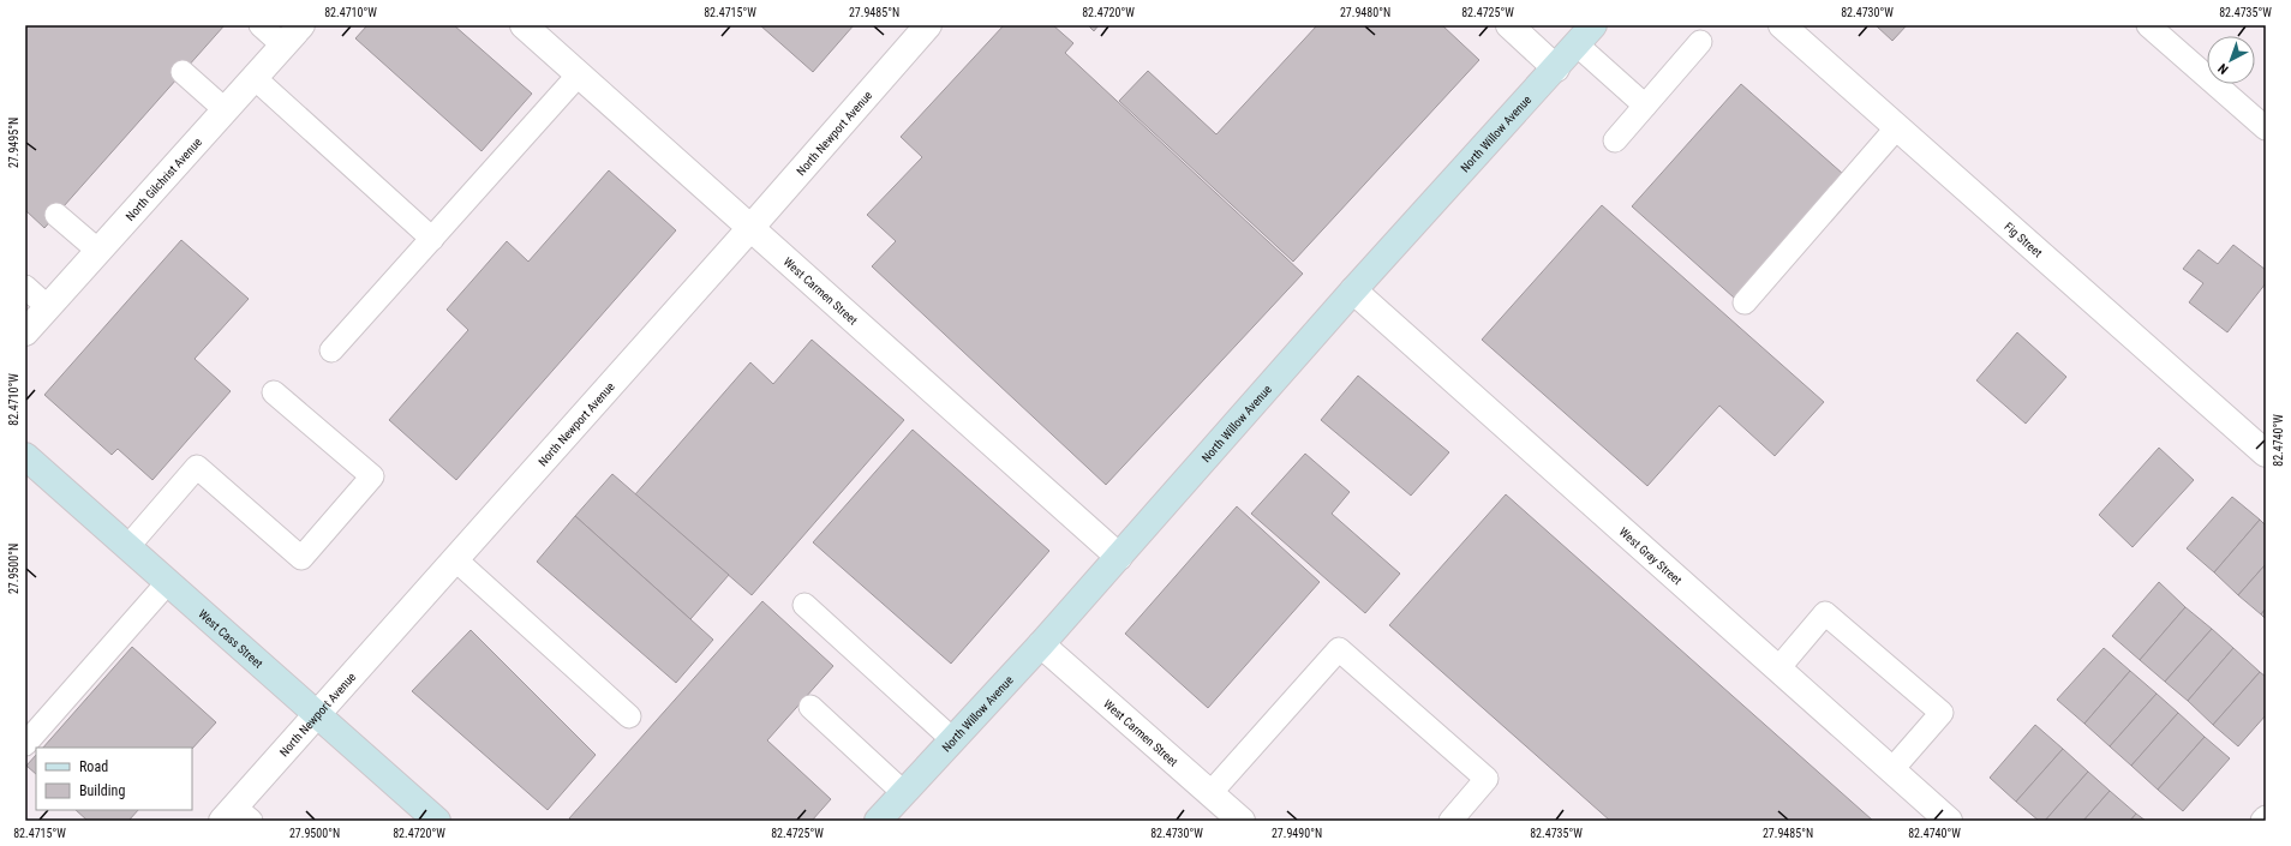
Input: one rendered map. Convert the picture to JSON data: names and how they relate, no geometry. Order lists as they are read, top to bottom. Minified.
{"streets":{"street":["North Newport Avenue","North Willow Avenue","North Gilchrist Avenue","Fig Street","West Carmen Street","West Gray Street","West Cass Street"]},"crossings":[["North Newport Avenue","West Carmen Street"],["North Newport Avenue","West Cass Street"],["North Willow Avenue","West Carmen Street"],["North Willow Avenue","West Gray Street"]],"legend":["Road","Building"],"north":"bottom left","coordinates":["82.4710°W","82.4715°W","27.9485°N","82.4720°W","27.9480°N","82.4725°W","82.4730°W","82.4735°W","27.9495°N","82.4740°W","27.9500°N","27.9490°N"]}
